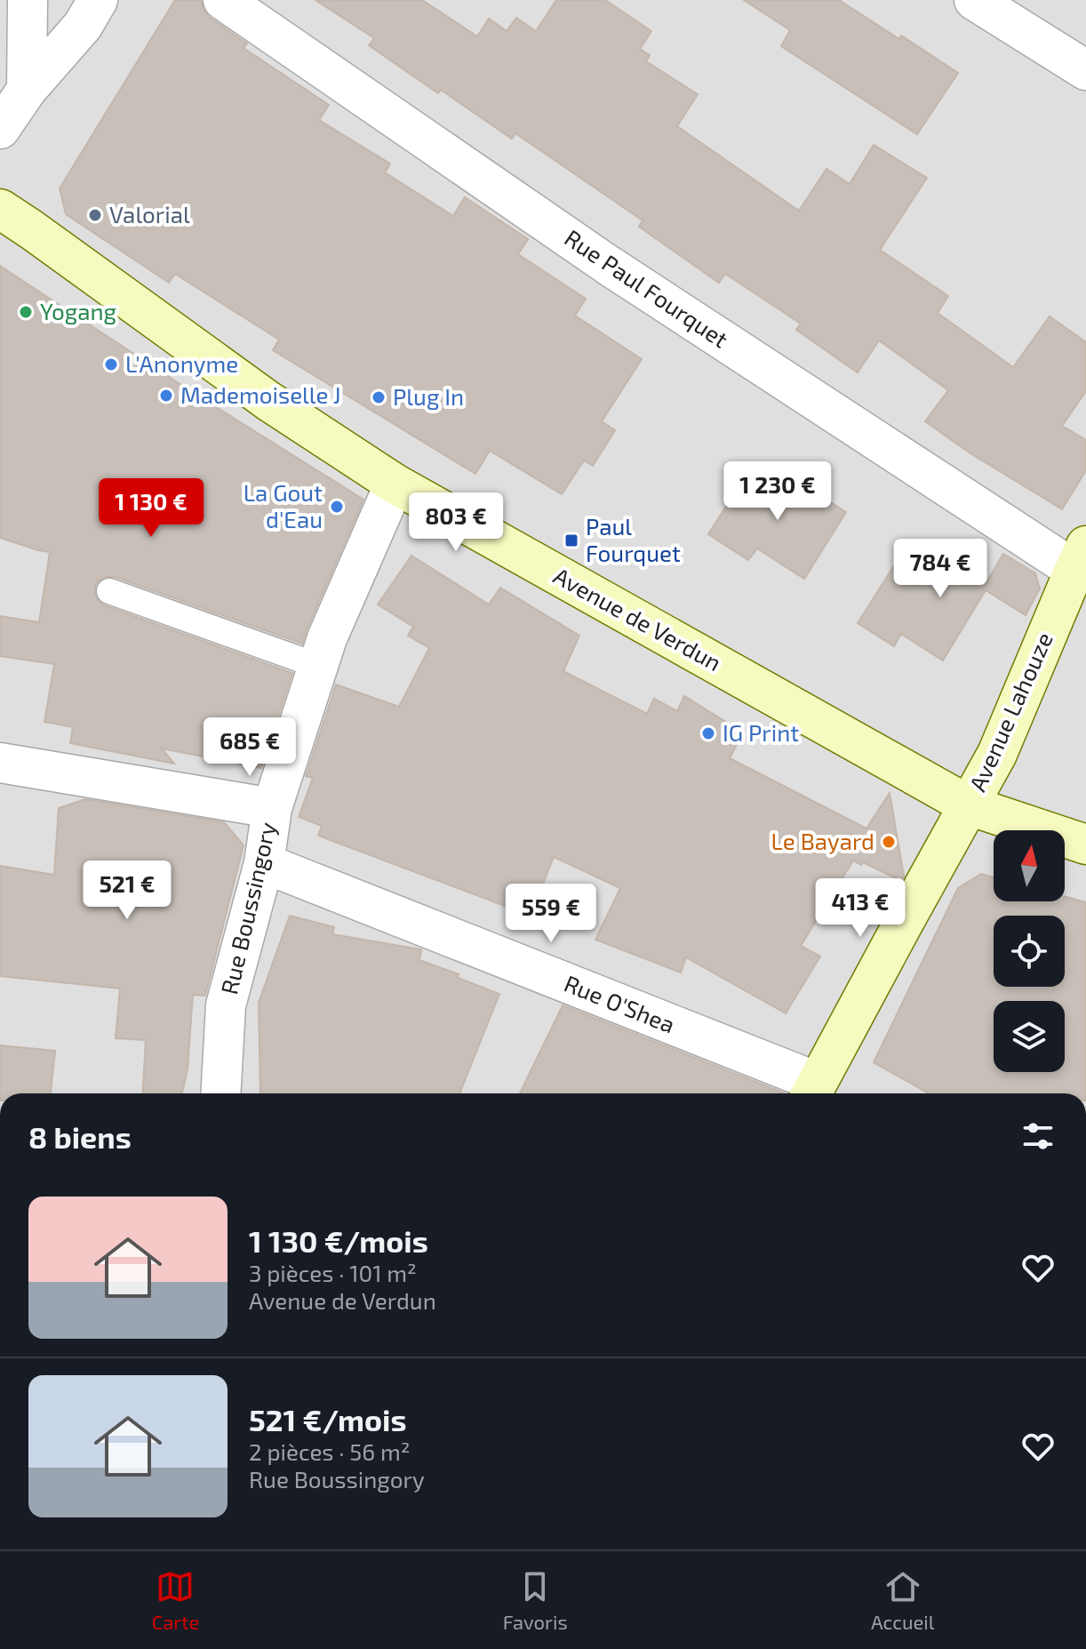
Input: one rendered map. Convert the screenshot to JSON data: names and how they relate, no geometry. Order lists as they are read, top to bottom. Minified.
{"streets":{"main road":["Avenue de Verdun","Avenue Lahouze"],"street":["Rue Paul Fourquet","Rue Boussingory","Rue O'Shea"]},"crossings":[["Rue Paul Fourquet","Avenue Lahouze"],["Avenue de Verdun","Avenue Lahouze"],["Avenue de Verdun","Rue Boussingory"],["Avenue Lahouze","Rue O'Shea"],["Rue Boussingory","Rue O'Shea"]],"places":{"other":["Valorial","Yogang","L'Anonyme","Mademoiselle J","Plug In","La Gout d'Eau","IG Print","Le Bayard"],"transit":["Paul Fourquet"]},"north":"top","page":{"price":["1 230 €","1 130 €","803 €","784 €","685 €","521 €","413 €","559 €"],"heading":"8 biens","list":[{"name":"1 130 €/mois","note":"3 pièces · 101 m² · Avenue de Verdun"},{"name":"521 €/mois","note":"2 pièces · 56 m² · Rue Boussingory"}],"tabs":["Carte","Favoris","Accueil"]}}
